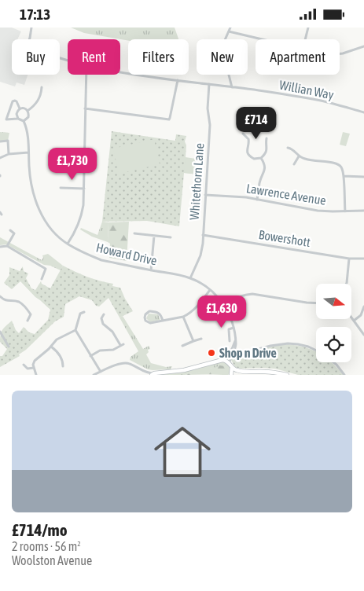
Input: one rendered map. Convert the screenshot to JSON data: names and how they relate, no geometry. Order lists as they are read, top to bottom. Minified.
{"streets":{"street":["Willian Way","Whitethorn Lane","Lawrence Avenue","Bowershott","Howard Drive"]},"crossings":[["Willian Way","Whitethorn Lane"],["Whitethorn Lane","Lawrence Avenue"],["Whitethorn Lane","Bowershott"],["Whitethorn Lane","Howard Drive"]],"places":["Shop n Drive"],"north":"right","page":{"status":"17:13","chip":["Buy","Rent","Filters","New","Apartment"],"price":["£714","£1,730","£1,630"],"list":[{"name":"£714/mo","note":"2 rooms · 56 m² · Woolston Avenue"}]}}
